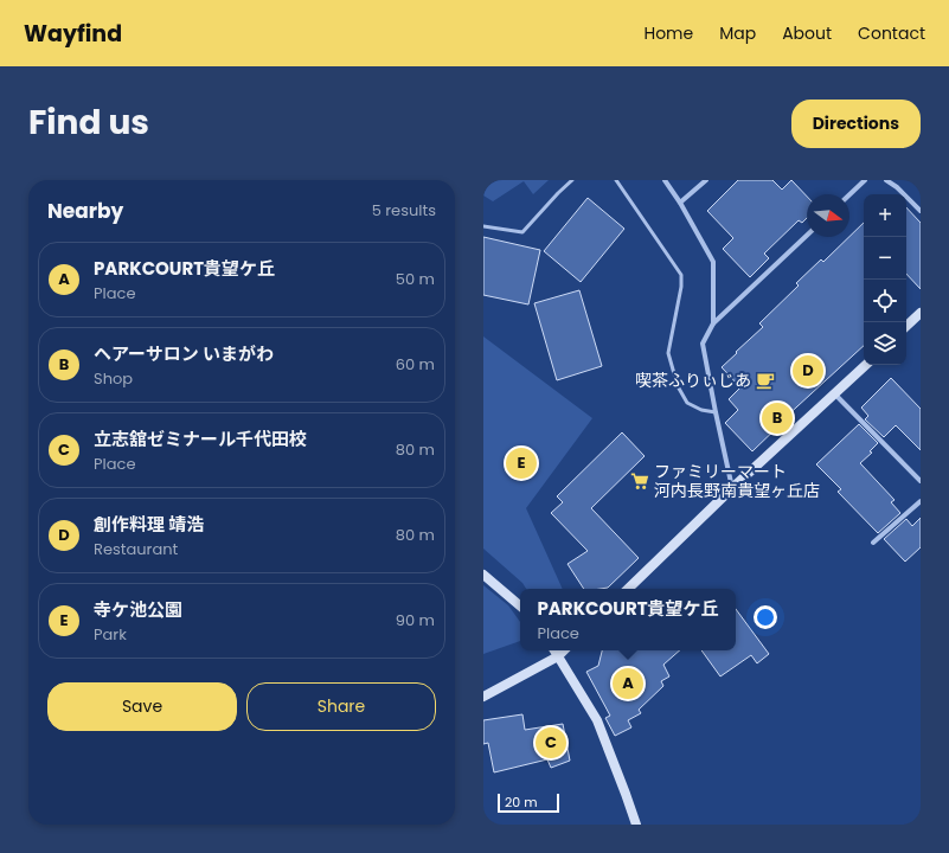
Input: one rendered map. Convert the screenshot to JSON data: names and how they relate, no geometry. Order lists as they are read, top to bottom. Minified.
{"places":{"cafe":["喫茶ふりぃじあ"],"supermarket":["ファミリーマート 河内長野南貴望ヶ丘店"]},"scale_bar":"20 m","north":"right","page":{"header":"Wayfind","nav":["Home","Map","About","Contact"],"title":"Find us","buttons":["Directions",["Save","Share"]],"heading":["Nearby","5 results"],"map_buttons":["+","−"],"list":[{"mark":"A","name":"PARKCOURT貴望ケ丘","note":"Place","value":"50 m"},{"mark":"B","name":"ヘアーサロン いまがわ","note":"Shop","value":"60 m"},{"mark":"C","name":"立志舘ゼミナール千代田校","note":"Place","value":"80 m"},{"mark":"D","name":"創作料理 靖浩","note":"Restaurant","value":"80 m"},{"mark":"E","name":"寺ケ池公園","note":"Park","value":"90 m"}],"pins":["D","B","E","A","C"],"popup":["PARKCOURT貴望ケ丘","Place"],"scale":"20 m"}}
